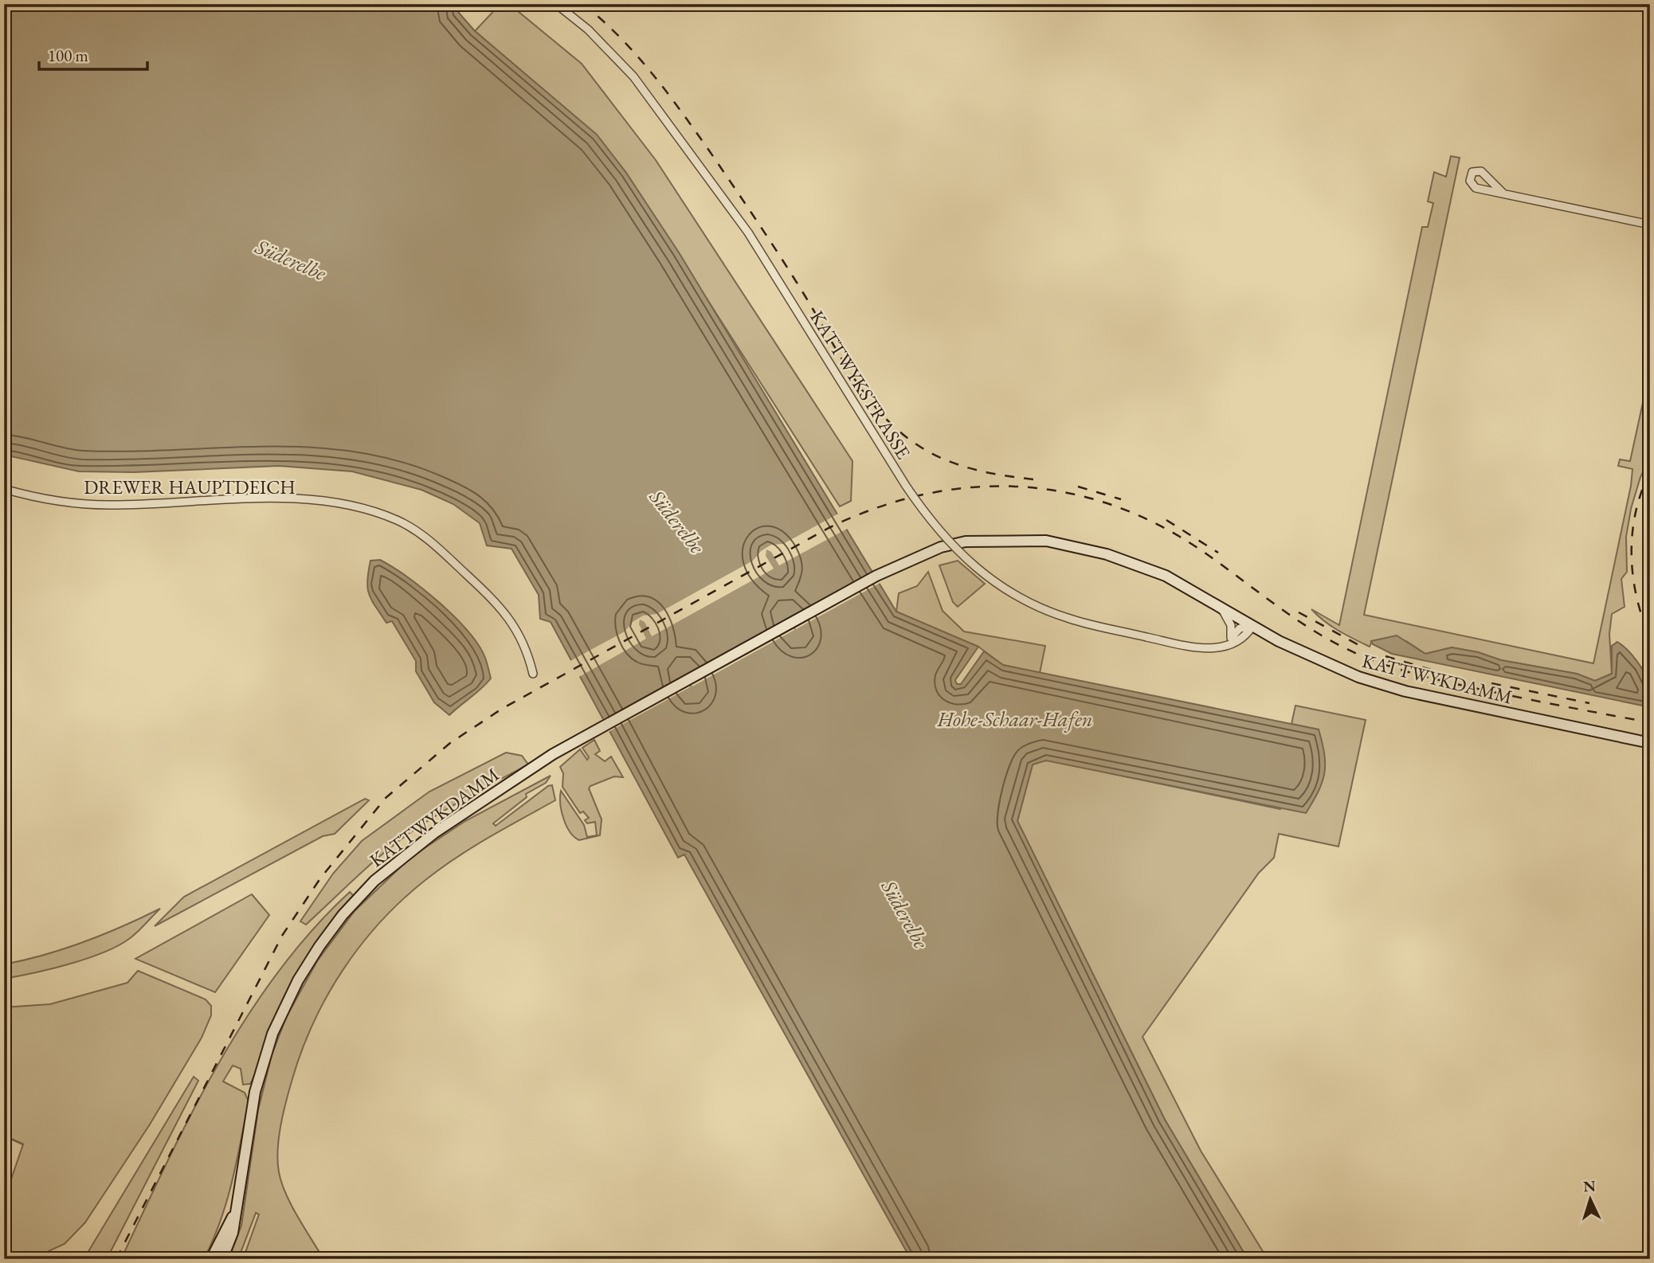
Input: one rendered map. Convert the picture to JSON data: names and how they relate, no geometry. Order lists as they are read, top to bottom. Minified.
{"streets":{"main road":["KATTWYKDAMM"],"street":["KATTWYKSTRASSE","DREWER HAUPTDEICH"]},"crossings":[["KATTWYKSTRASSE","KATTWYKDAMM"]],"water":["Süderelbe","Hohe-Schaar-Hafen"],"scale_bar":"100 m","north":"top"}
